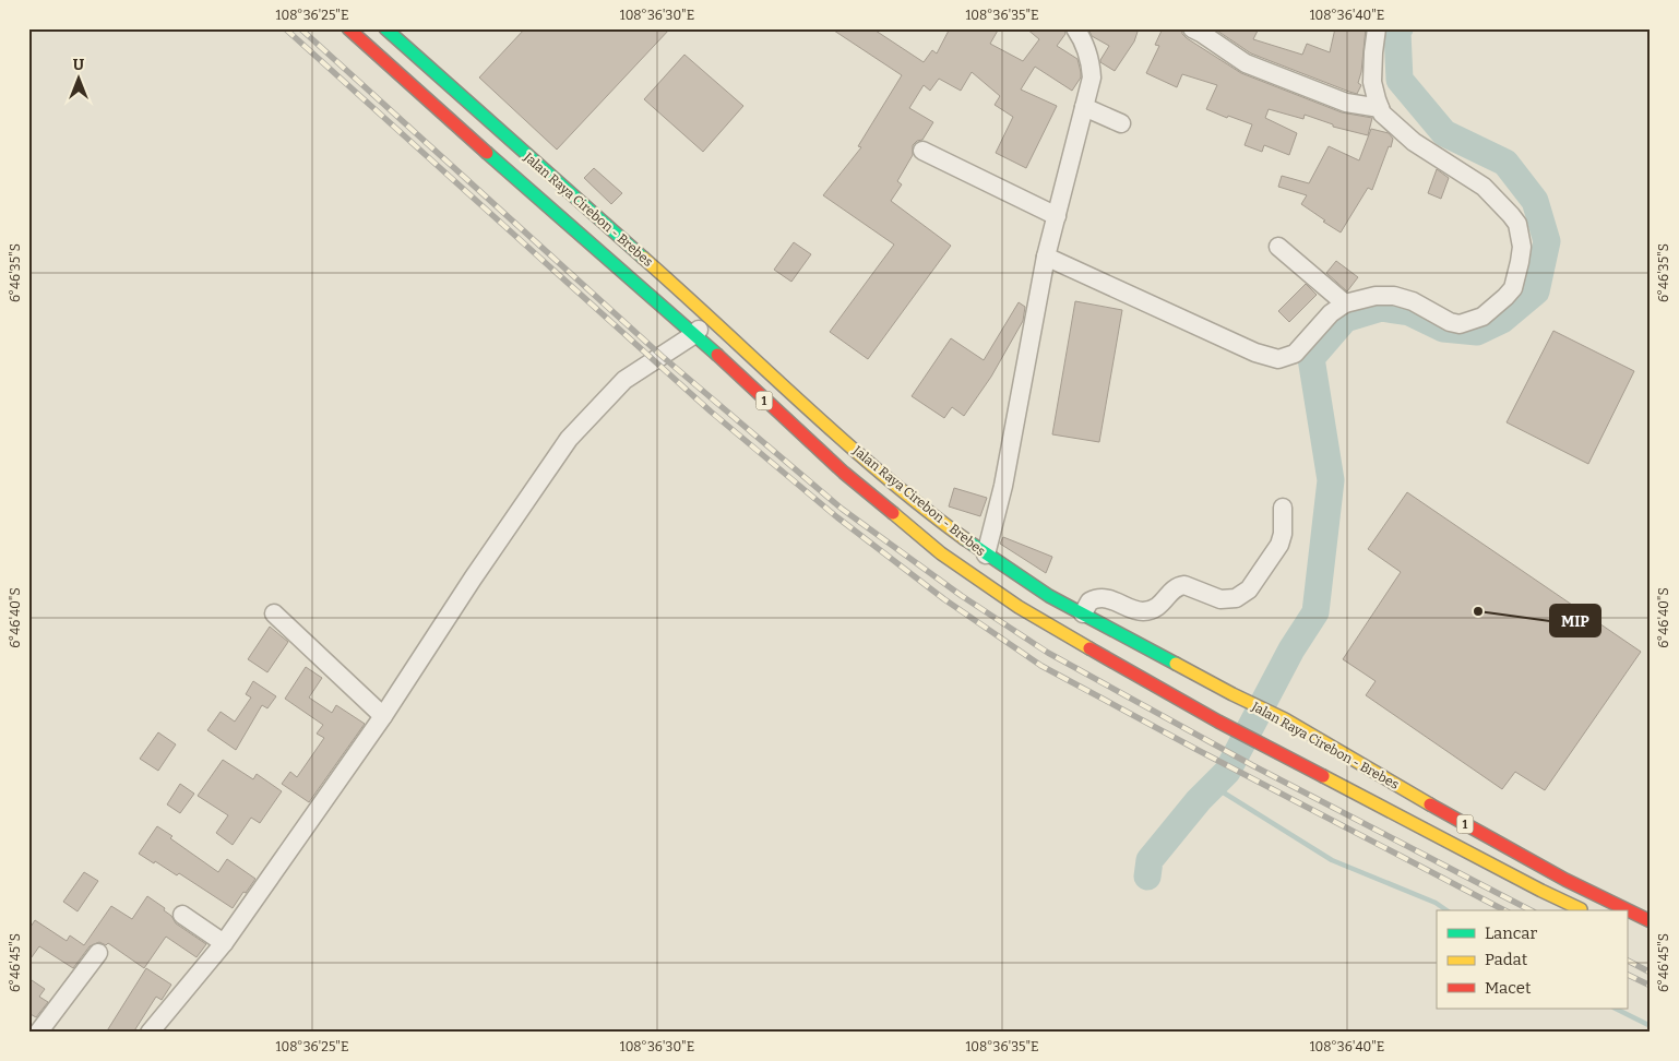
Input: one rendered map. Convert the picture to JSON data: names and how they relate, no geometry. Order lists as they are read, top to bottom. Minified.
{"streets":{"highway":["Jalan Raya Cirebon - Brebes","1"]},"places":["MIP"],"legend":["Lancar","Padat","Macet"],"north":"top","coordinates":["108°36'25\"E","108°36'30\"E","108°36'35\"E","108°36'40\"E","6°46'35\"S","6°46'40\"S","6°46'45\"S"]}
